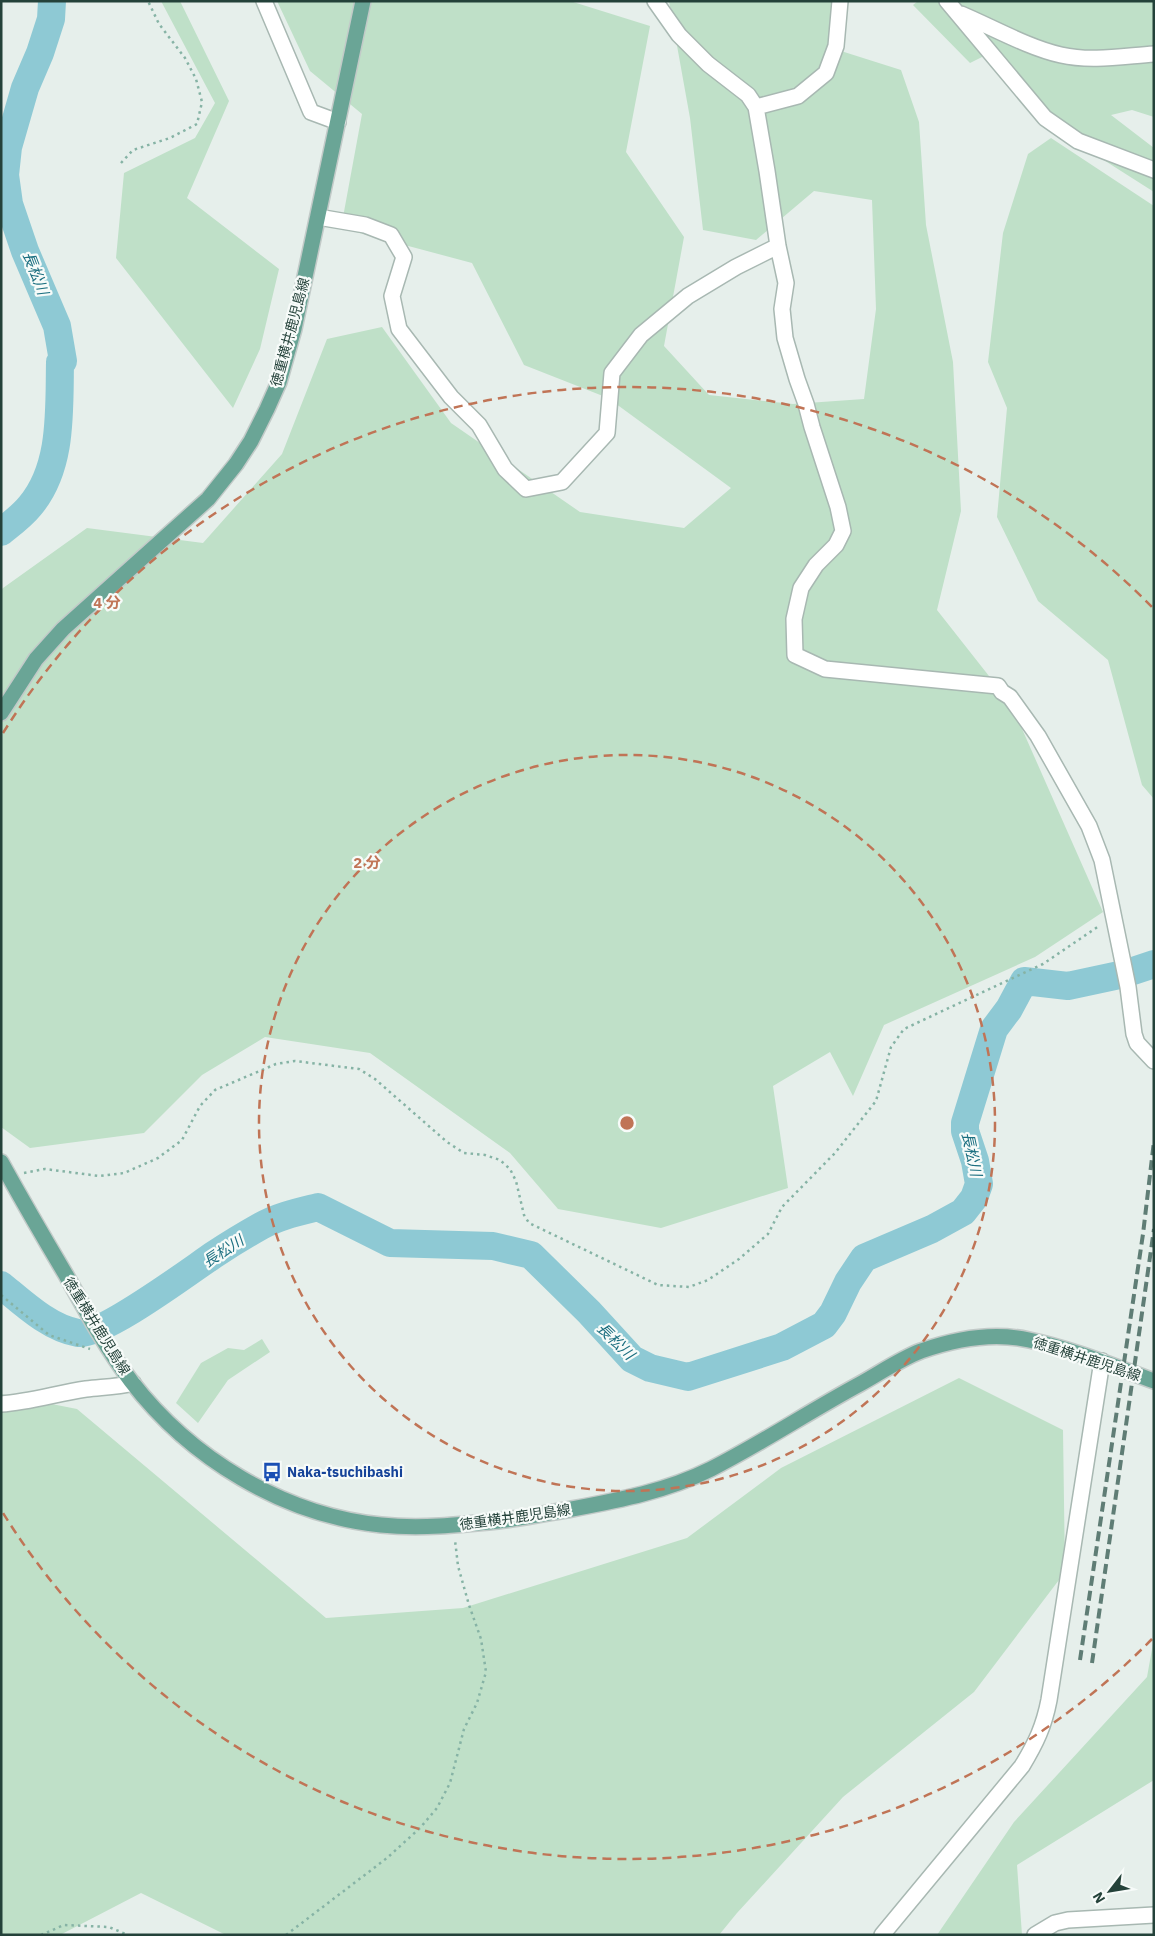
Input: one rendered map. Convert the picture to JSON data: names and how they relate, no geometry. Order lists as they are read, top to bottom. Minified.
{"streets":{"main road":["徳重横井鹿児島線"]},"water":["長松川"],"places":{"bus stop":["Naka-tsuchibashi"]},"north":"bottom left","rings":["4 分","2 分"]}
